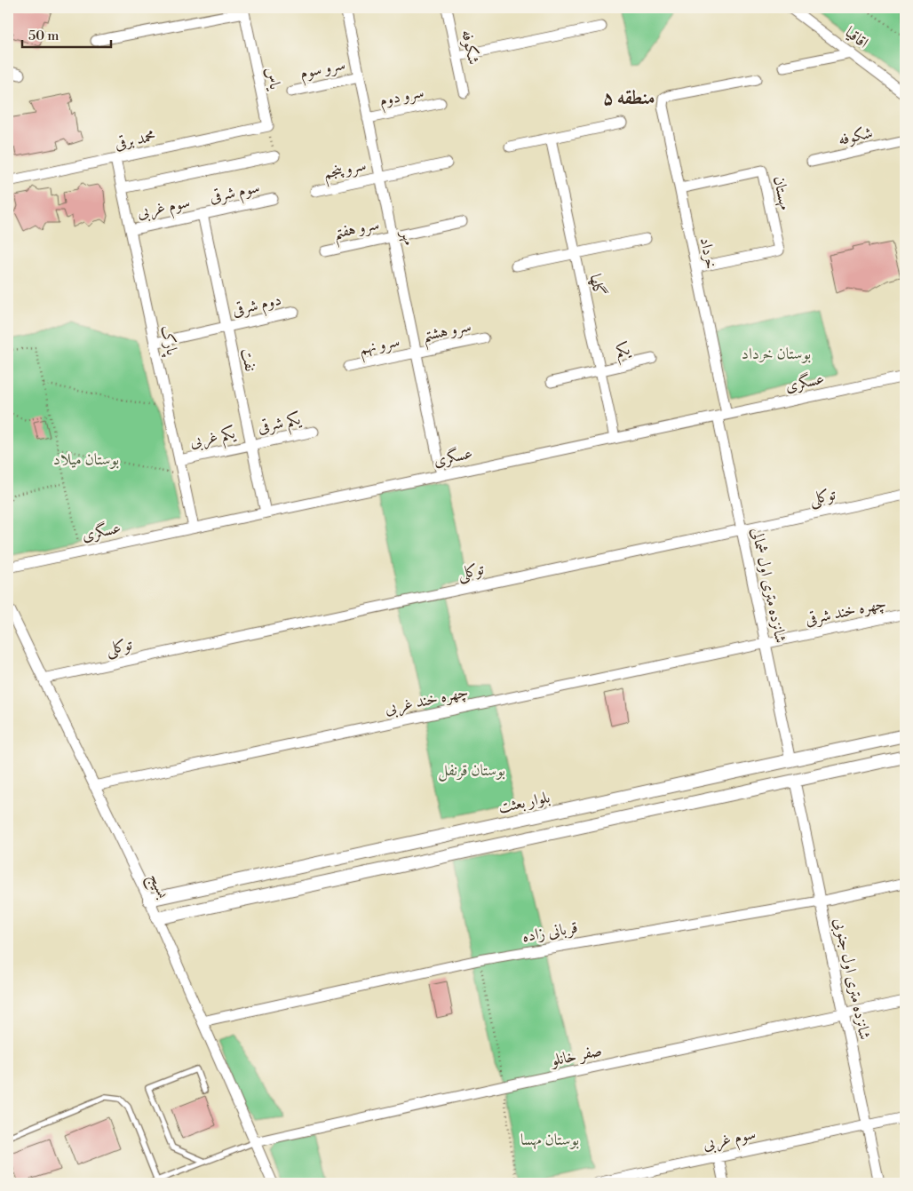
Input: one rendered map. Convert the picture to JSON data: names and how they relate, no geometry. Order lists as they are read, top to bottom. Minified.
{"streets":{"street":["اقاقیا","شکوفه","سرو سوم","یاس","سرو دوم","محمد برقی","سرو پنجم","سوم شرقی","مهستان","سوم غربی","سرو هفتم","مهر","خرداد","گلها","دوم شرقی","سرو هشتم","پارک","سرو نهم","یکم","نفت","عسگری","یکم شرقی","یکم غربی","توکلی","شانزده متری اول شمالی","چهره خند شرقی","چهره خند غربی","بلوار بعثت","بسیج","قربانی زاده","شانزده متری اول جنوبی","صفر خانلو"]},"crossings":[["سرو سوم","مهر"],["یاس","محمد برقی"],["سرو دوم","مهر"],["محمد برقی","پارک"],["سرو پنجم","مهر"],["سوم شرقی","سوم غربی"],["سوم شرقی","نفت"],["مهستان","خرداد"],["سوم غربی","پارک"],["سوم غربی","نفت"],["سوم غربی","شانزده متری اول جنوبی"],["سرو هفتم","مهر"],["مهر","سرو هشتم"],["مهر","سرو نهم"],["مهر","عسگری"],["خرداد","عسگری"],["خرداد","شانزده متری اول شمالی"],["گلها","یکم"],["گلها","عسگری"],["دوم شرقی","پارک"],["دوم شرقی","نفت"],["سرو هشتم","سرو نهم"],["پارک","عسگری"],["پارک","یکم غربی"],["نفت","عسگری"],["نفت","یکم شرقی"],["نفت","یکم غربی"],["عسگری","شانزده متری اول شمالی"],["یکم شرقی","یکم غربی"],["توکلی","شانزده متری اول شمالی"],["توکلی","بسیج"],["شانزده متری اول شمالی","چهره خند شرقی"],["شانزده متری اول شمالی","چهره خند غربی"],["شانزده متری اول شمالی","بلوار بعثت"],["چهره خند شرقی","چهره خند غربی"],["چهره خند غربی","بسیج"],["بلوار بعثت","بسیج"],["بسیج","قربانی زاده"],["بسیج","صفر خانلو"],["قربانی زاده","شانزده متری اول جنوبی"],["شانزده متری اول جنوبی","صفر خانلو"]],"districts":["منطقه ۵"],"parks":["بوستان خرداد","بوستان میلاد","بوستان قرنفل","بوستان مهسا"],"scale_bar":"50 m"}
